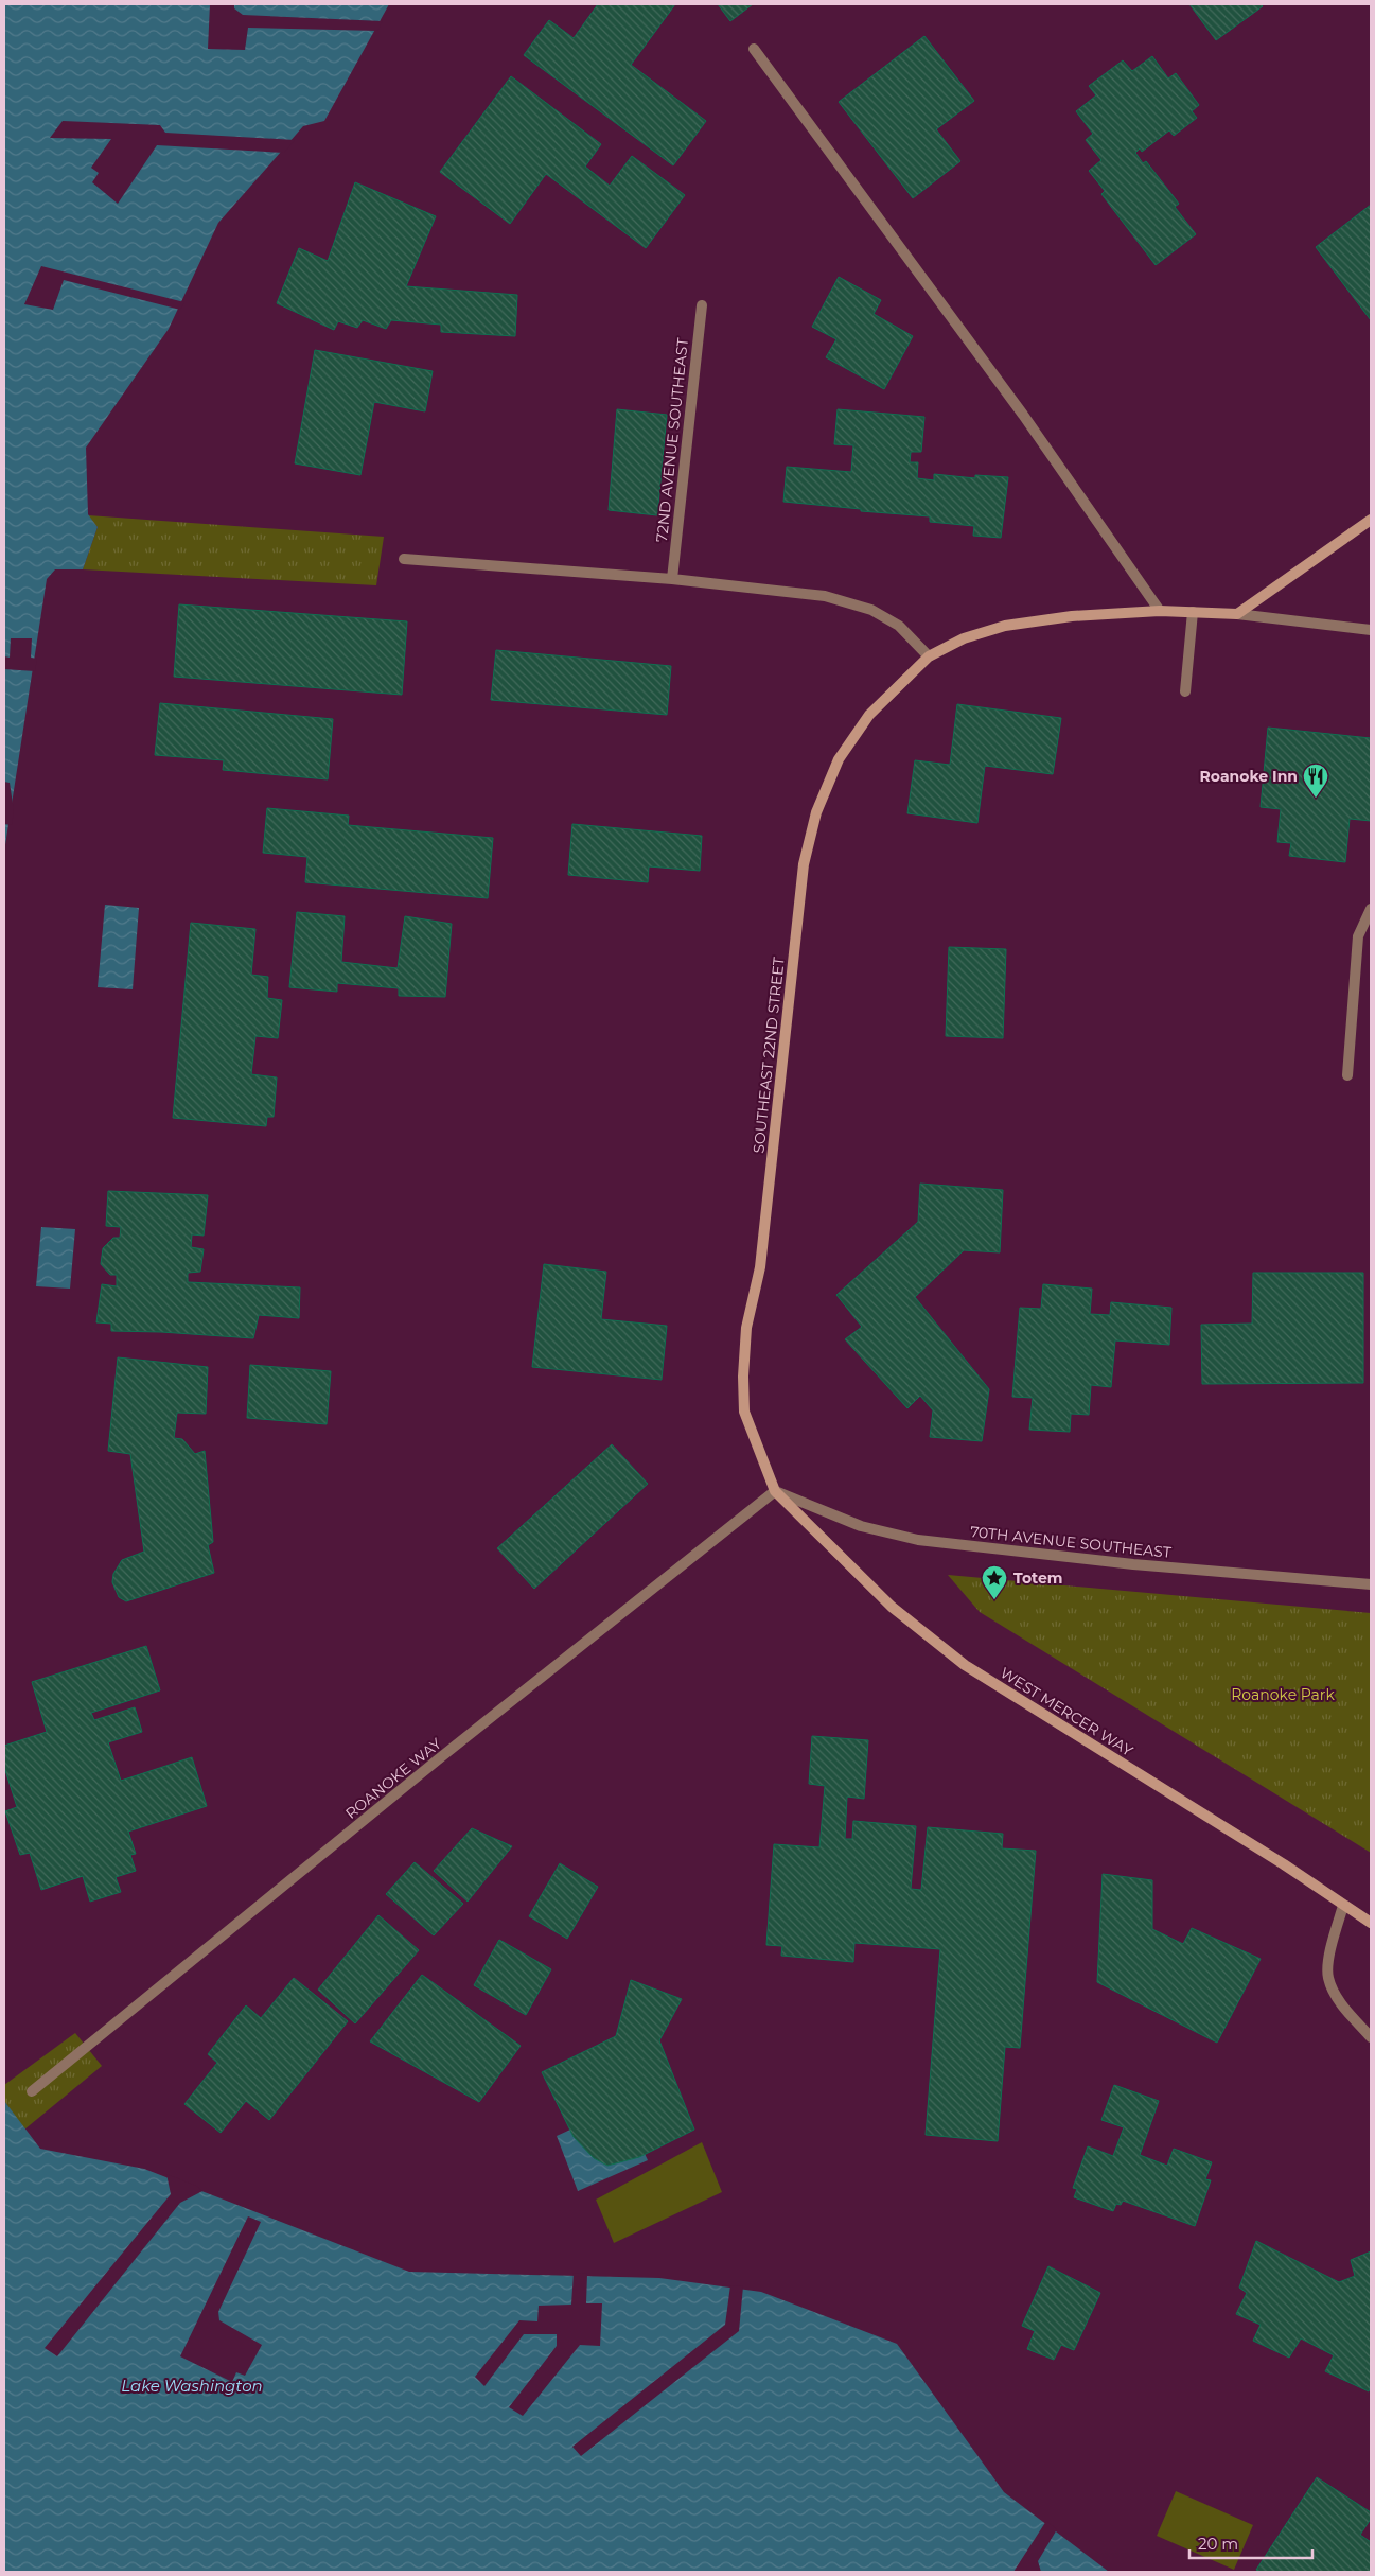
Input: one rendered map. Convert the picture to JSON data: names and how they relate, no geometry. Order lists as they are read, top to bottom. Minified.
{"streets":{"street":["72ND AVENUE SOUTHEAST","SOUTHEAST 22ND STREET","70TH AVENUE SOUTHEAST","WEST MERCER WAY","ROANOKE WAY"]},"crossings":[["SOUTHEAST 22ND STREET","70TH AVENUE SOUTHEAST"],["SOUTHEAST 22ND STREET","WEST MERCER WAY"],["SOUTHEAST 22ND STREET","ROANOKE WAY"],["70TH AVENUE SOUTHEAST","WEST MERCER WAY"],["70TH AVENUE SOUTHEAST","ROANOKE WAY"],["WEST MERCER WAY","ROANOKE WAY"]],"water":["Lake Washington"],"parks":["Roanoke Park"],"places":{"restaurant":["Roanoke Inn"],"place":["Totem"]},"scale_bar":"20 m"}
